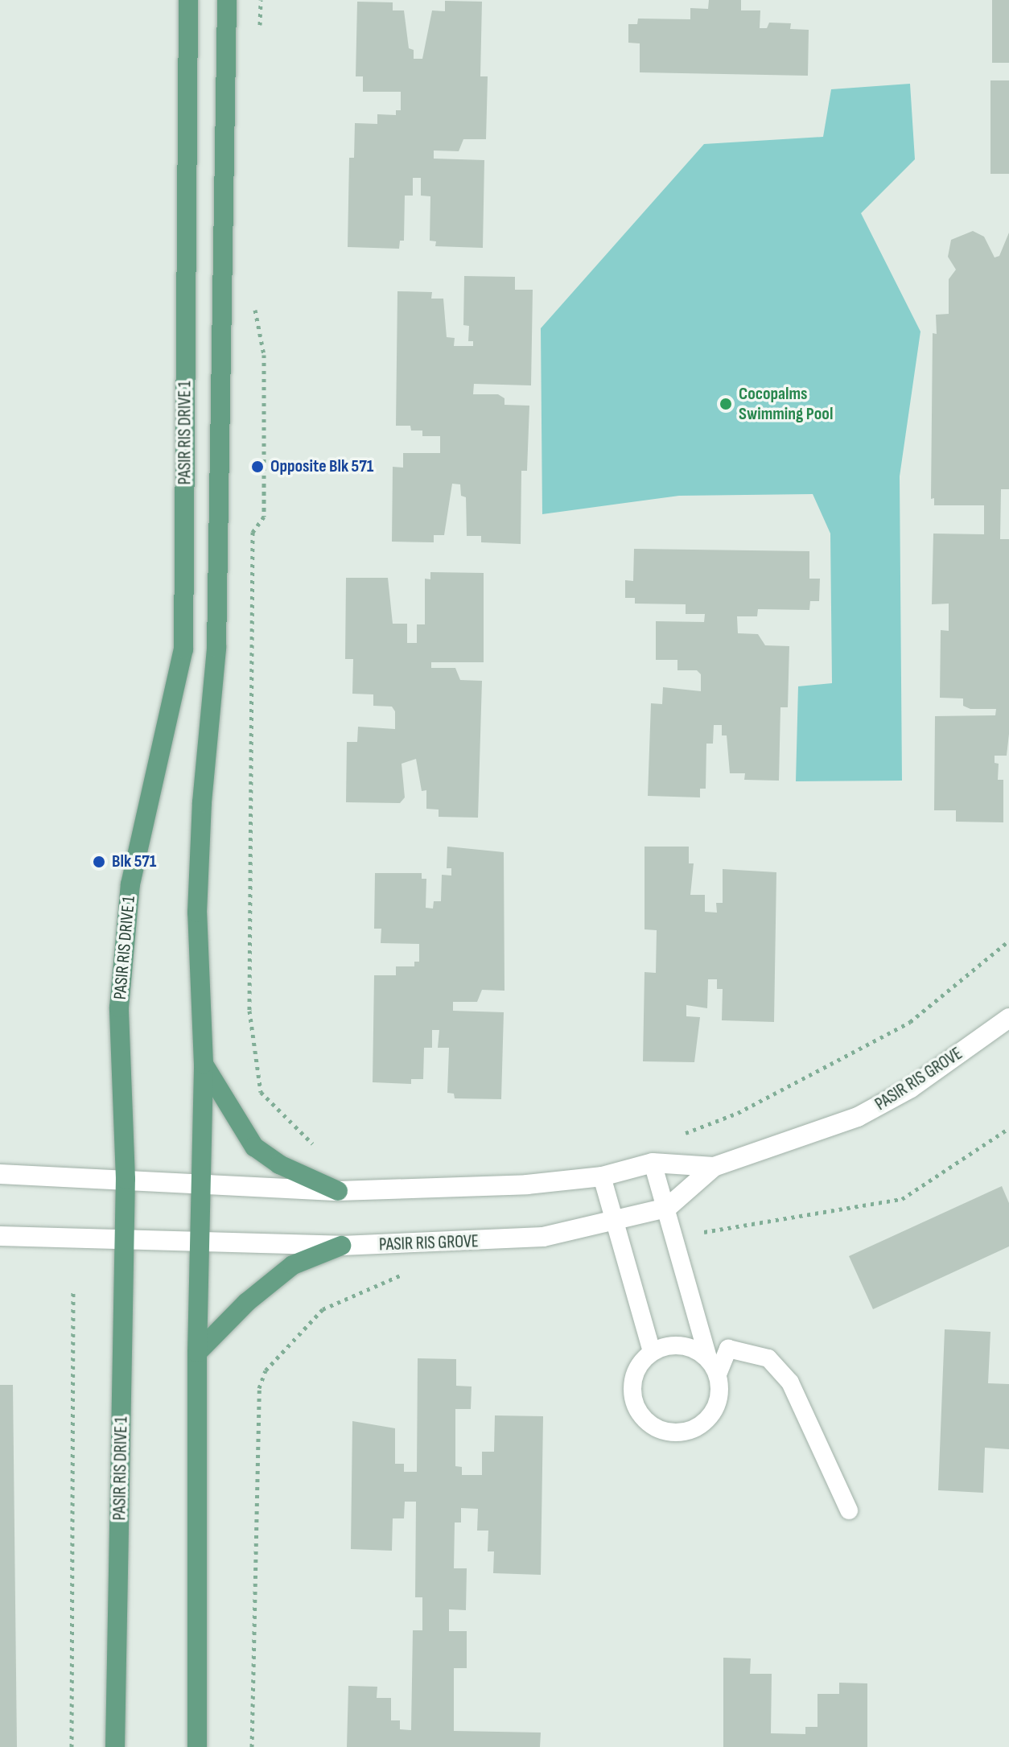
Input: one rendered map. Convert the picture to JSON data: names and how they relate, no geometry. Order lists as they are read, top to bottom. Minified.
{"streets":{"main road":["PASIR RIS DRIVE 1"],"street":["PASIR RIS GROVE"]},"crossings":[["PASIR RIS DRIVE 1","PASIR RIS GROVE"]],"places":["Cocopalms Swimming Pool","Opposite Blk 571","Blk 571"]}
